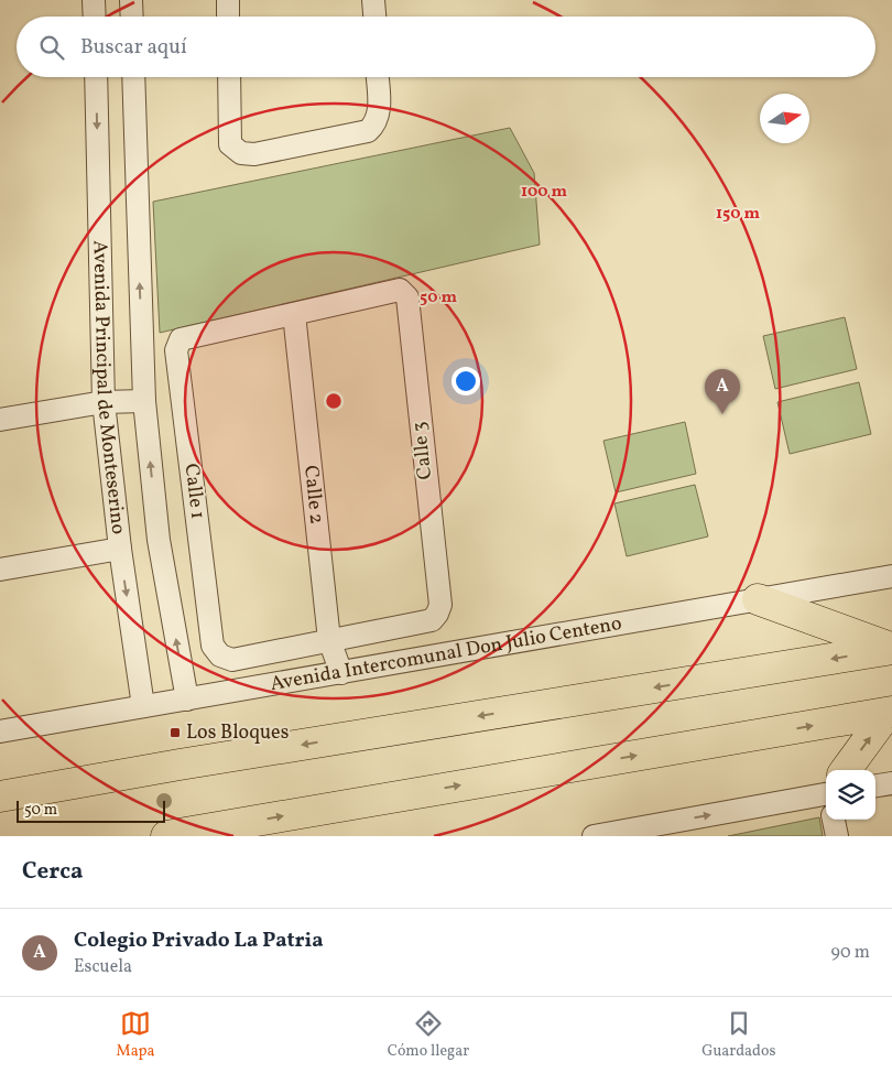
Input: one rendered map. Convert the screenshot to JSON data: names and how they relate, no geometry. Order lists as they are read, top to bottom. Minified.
{"streets":{"street":["Avenida Principal de Monteserino","Calle 3","Calle 1","Calle 2","Avenida Intercomunal Don Julio Centeno"]},"crossings":[["Avenida Principal de Monteserino","Avenida Intercomunal Don Julio Centeno"],["Calle 3","Calle 1"],["Calle 3","Calle 2"],["Calle 1","Calle 2"],["Calle 2","Avenida Intercomunal Don Julio Centeno"]],"places":{"transit":["Los Bloques"]},"scale_bar":"50 m","north":"right","page":{"search":"Buscar aquí","pins":"A","scale":"50 m","heading":"Cerca","list":[{"mark":"A","name":"Colegio Privado La Patria","note":"Escuela","value":"90 m"}],"nav":["Mapa","Cómo llegar","Guardados"]},"rings":["100 m","150 m","50 m"]}
